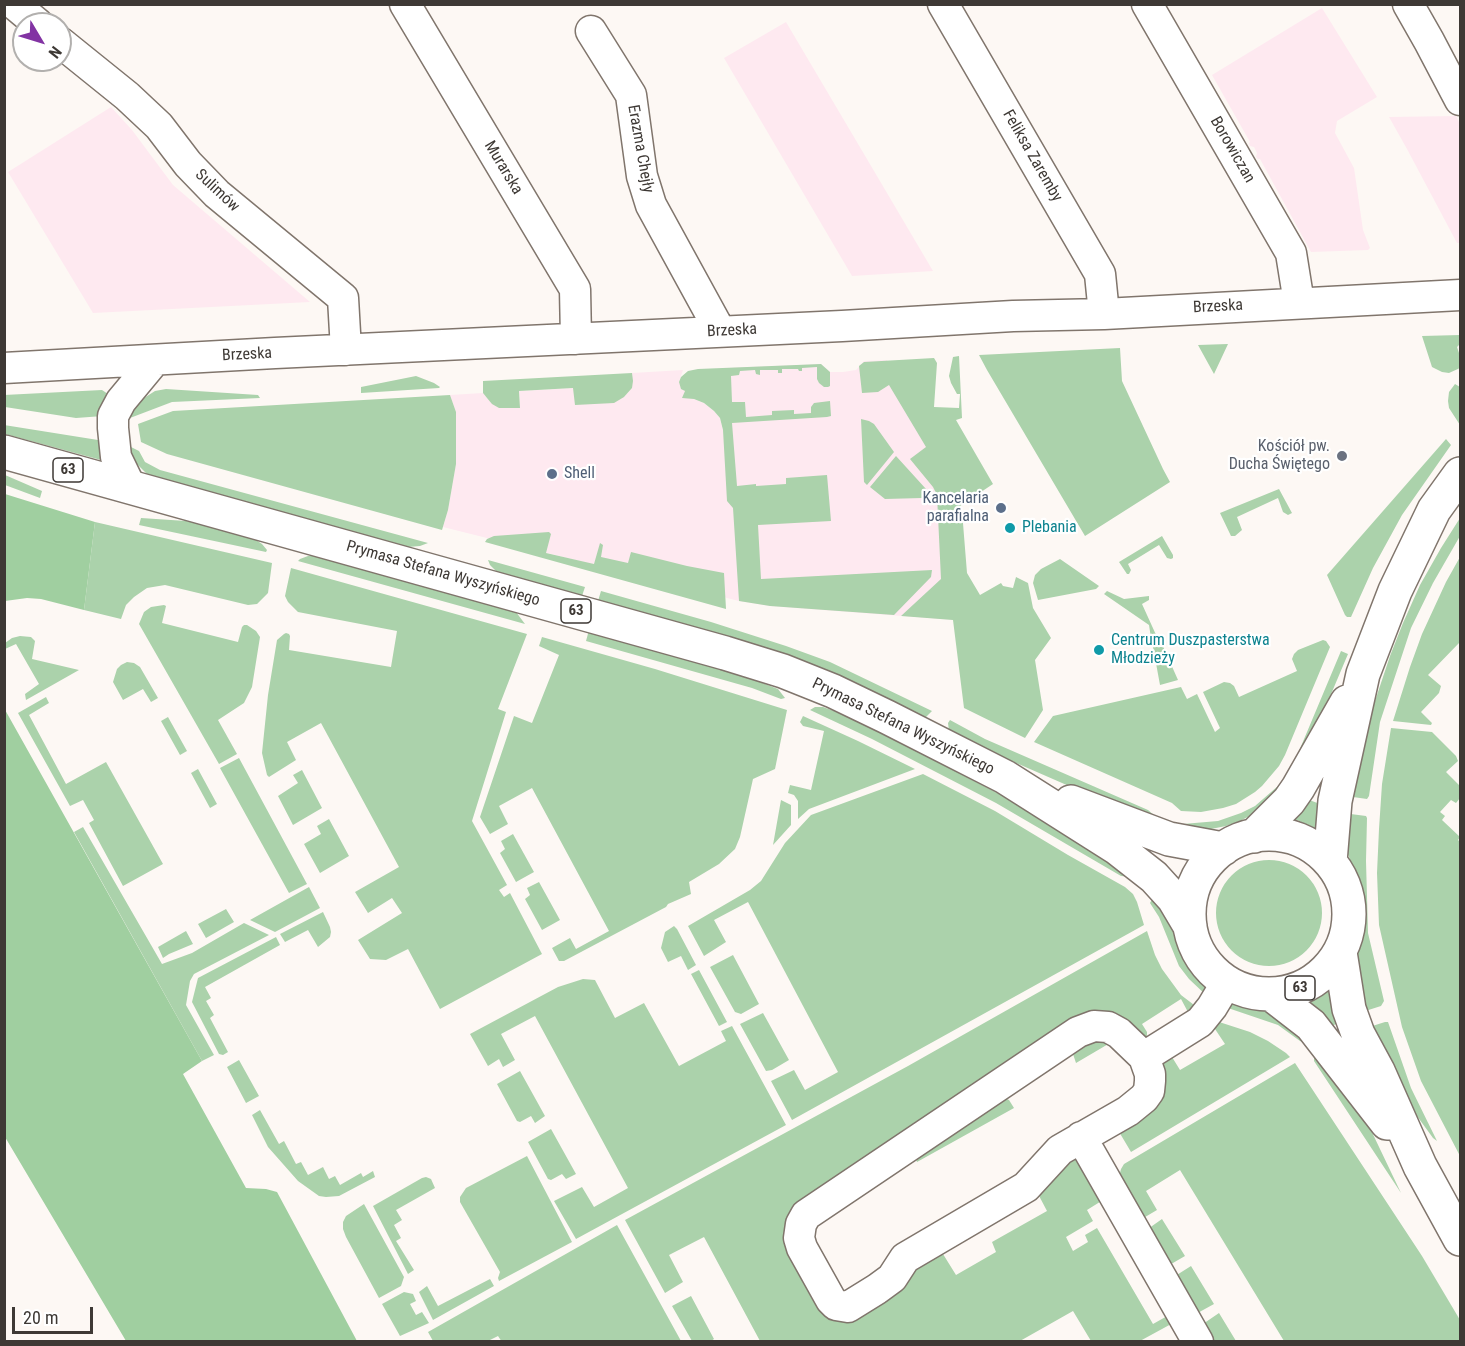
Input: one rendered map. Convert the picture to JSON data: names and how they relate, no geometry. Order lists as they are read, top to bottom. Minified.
{"streets":{"main road":["63","Prymasa Stefana Wyszyńskiego"],"street":["Erazma Chejły","Borowiczan","Feliksa Zaremby","Murarska","Sulimów","Brzeska"]},"crossings":[["Erazma Chejły","Brzeska"],["Borowiczan","Brzeska"],["Feliksa Zaremby","Brzeska"],["Murarska","Brzeska"],["Sulimów","Brzeska"],["63","Prymasa Stefana Wyszyńskiego"]],"places":["Kościół pw. Ducha Świętego","Shell","Kancelaria parafialna","Plebania","Centrum Duszpasterstwa Młodzieży"],"scale_bar":"20 m","north":"bottom right"}
